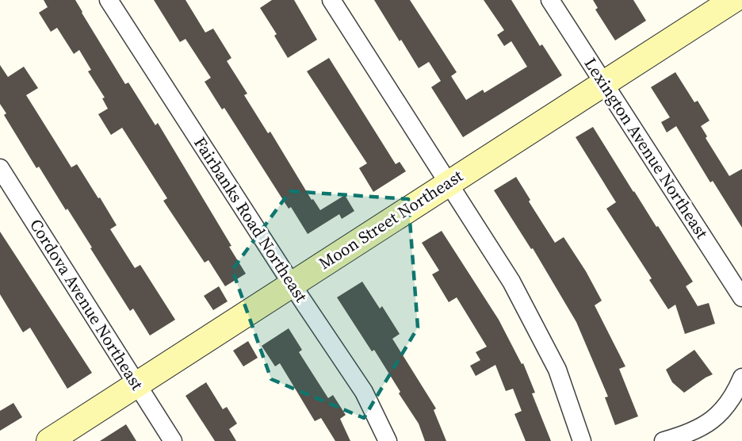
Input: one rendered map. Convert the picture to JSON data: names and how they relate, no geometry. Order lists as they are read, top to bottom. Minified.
{"streets":{"street":["Lexington Avenue Northeast","Fairbanks Road Northeast","Moon Street Northeast","Cordova Avenue Northeast"]},"crossings":[["Lexington Avenue Northeast","Moon Street Northeast"],["Fairbanks Road Northeast","Moon Street Northeast"],["Moon Street Northeast","Cordova Avenue Northeast"]]}
